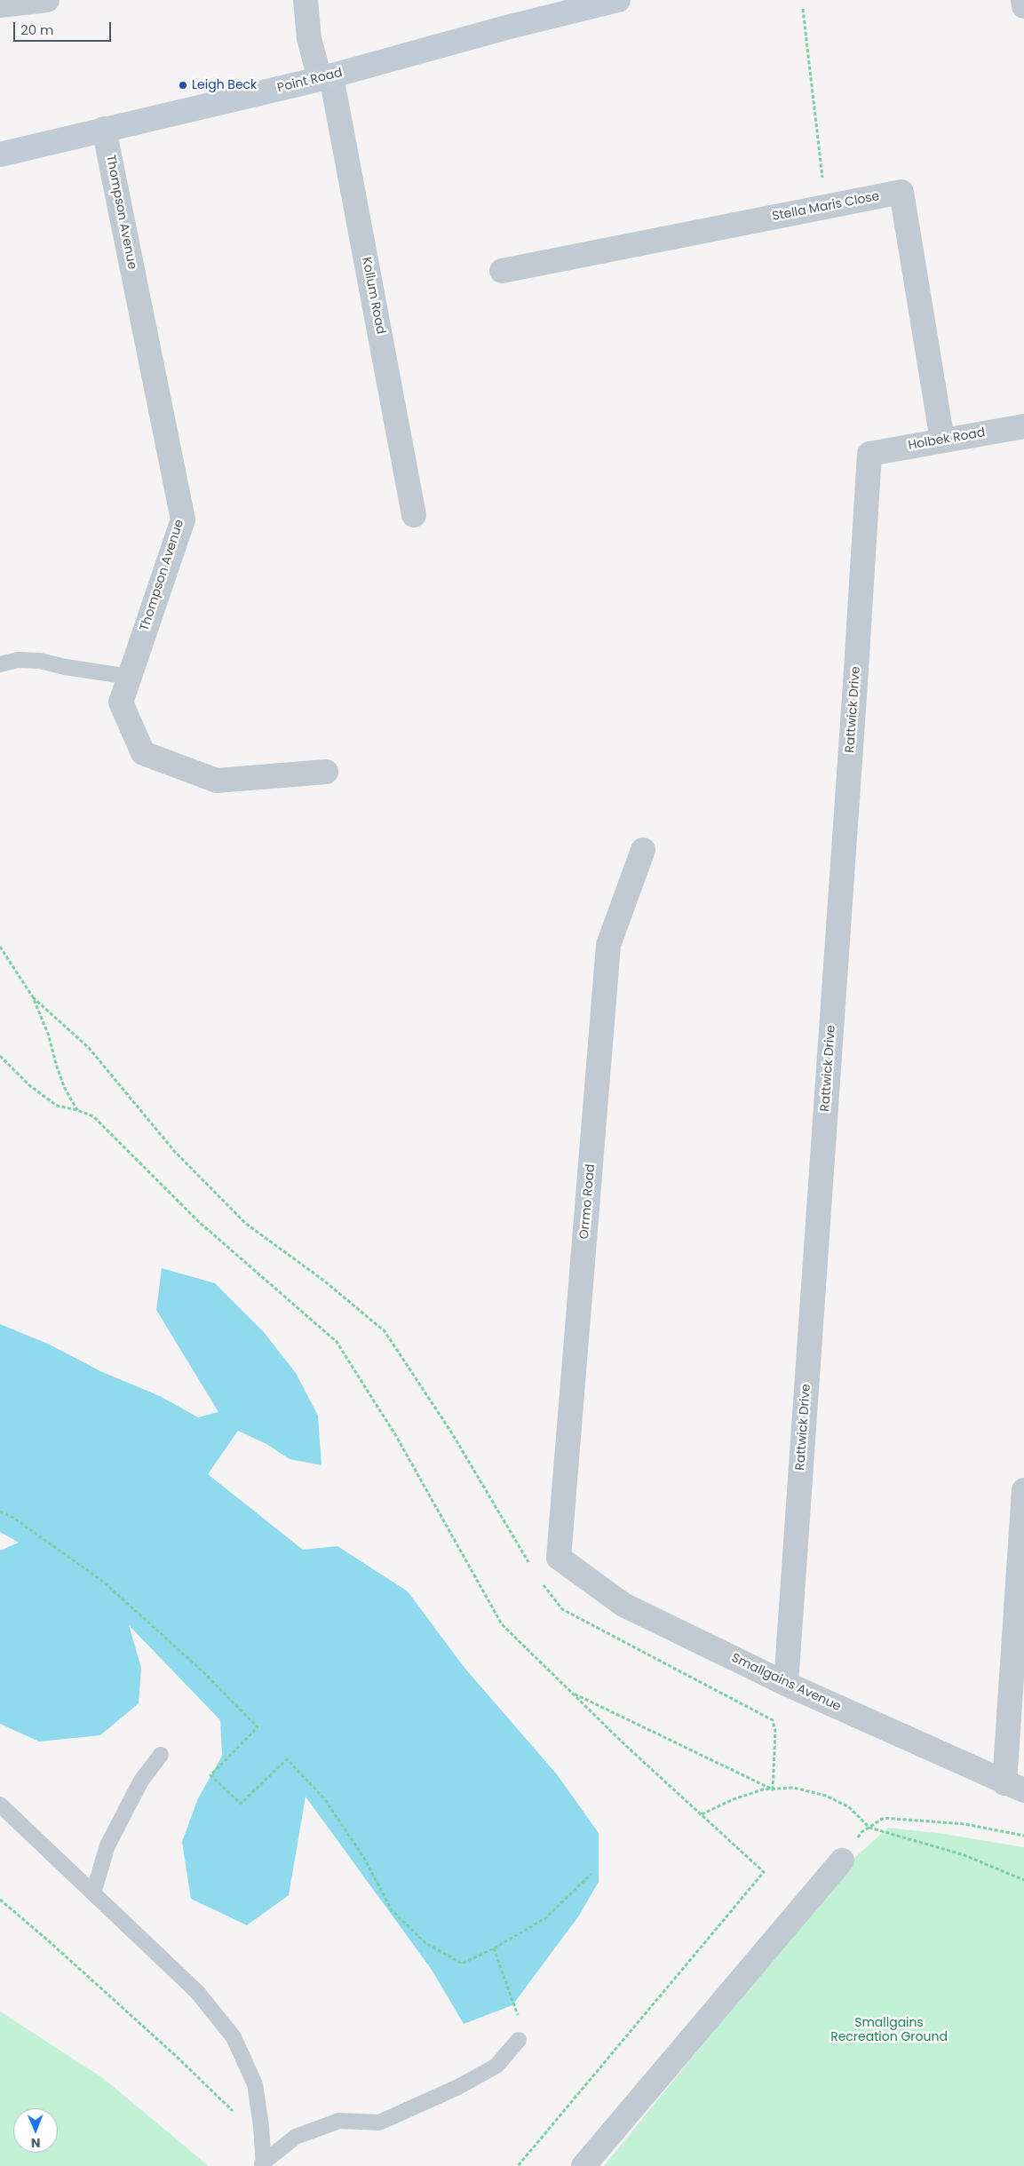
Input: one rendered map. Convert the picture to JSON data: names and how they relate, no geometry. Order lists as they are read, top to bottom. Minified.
{"streets":{"main road":["Point Road"],"street":["Stella Maris Close","Thompson Avenue","Kollum Road","Holbek Road","Rattwick Drive","Orrmo Road","Smallgains Avenue"]},"crossings":[["Point Road","Thompson Avenue"],["Point Road","Kollum Road"],["Stella Maris Close","Holbek Road"],["Holbek Road","Rattwick Drive"],["Rattwick Drive","Smallgains Avenue"],["Orrmo Road","Smallgains Avenue"]],"parks":["Smallgains Recreation Ground"],"places":["Leigh Beck"],"scale_bar":"20 m","north":"bottom"}
